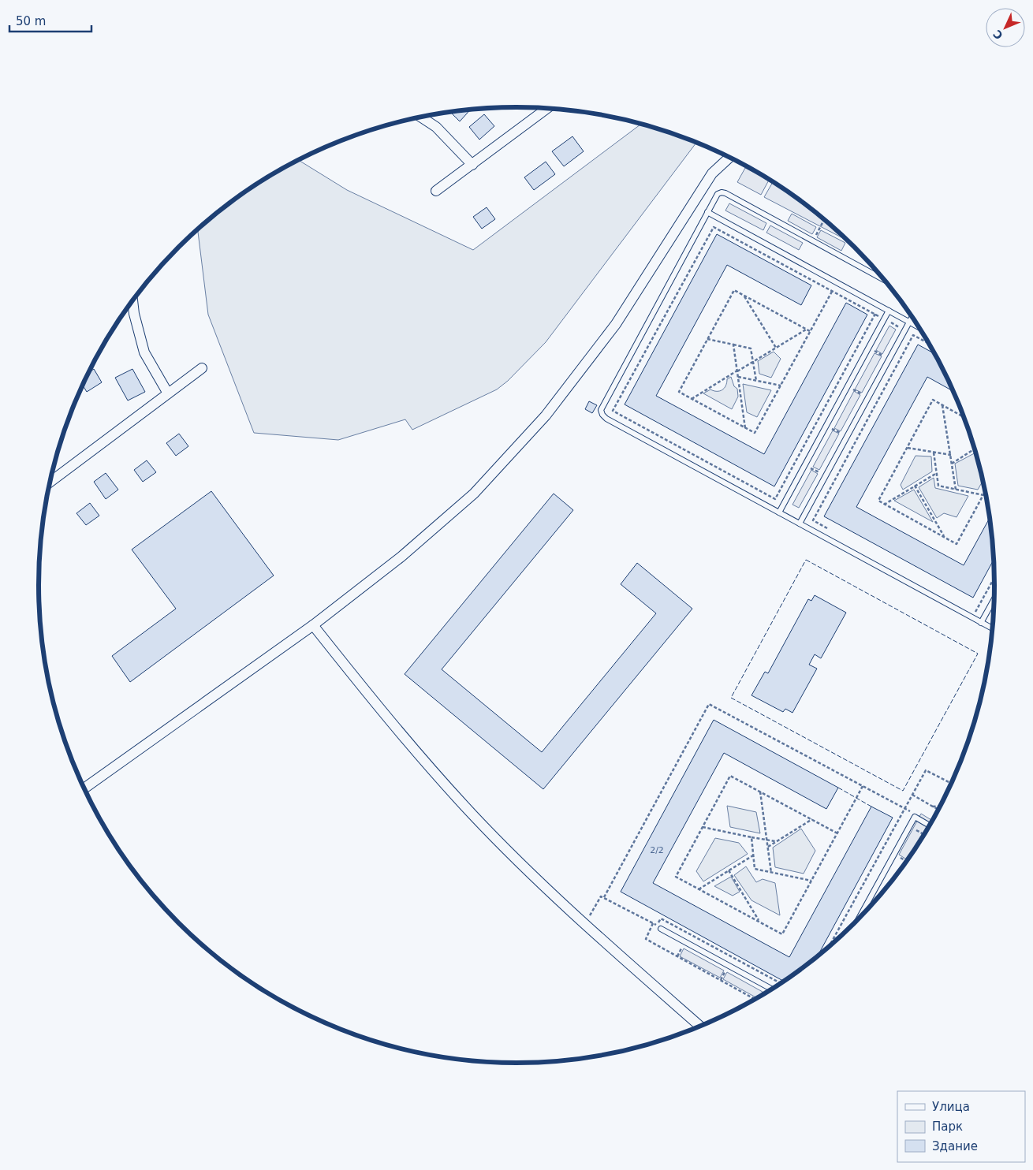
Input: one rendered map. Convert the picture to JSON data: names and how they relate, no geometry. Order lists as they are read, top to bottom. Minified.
{"house_numbers":["2/2"],"legend":["Улица","Парк","Здание"],"scale_bar":"50 m","north":"bottom left"}
